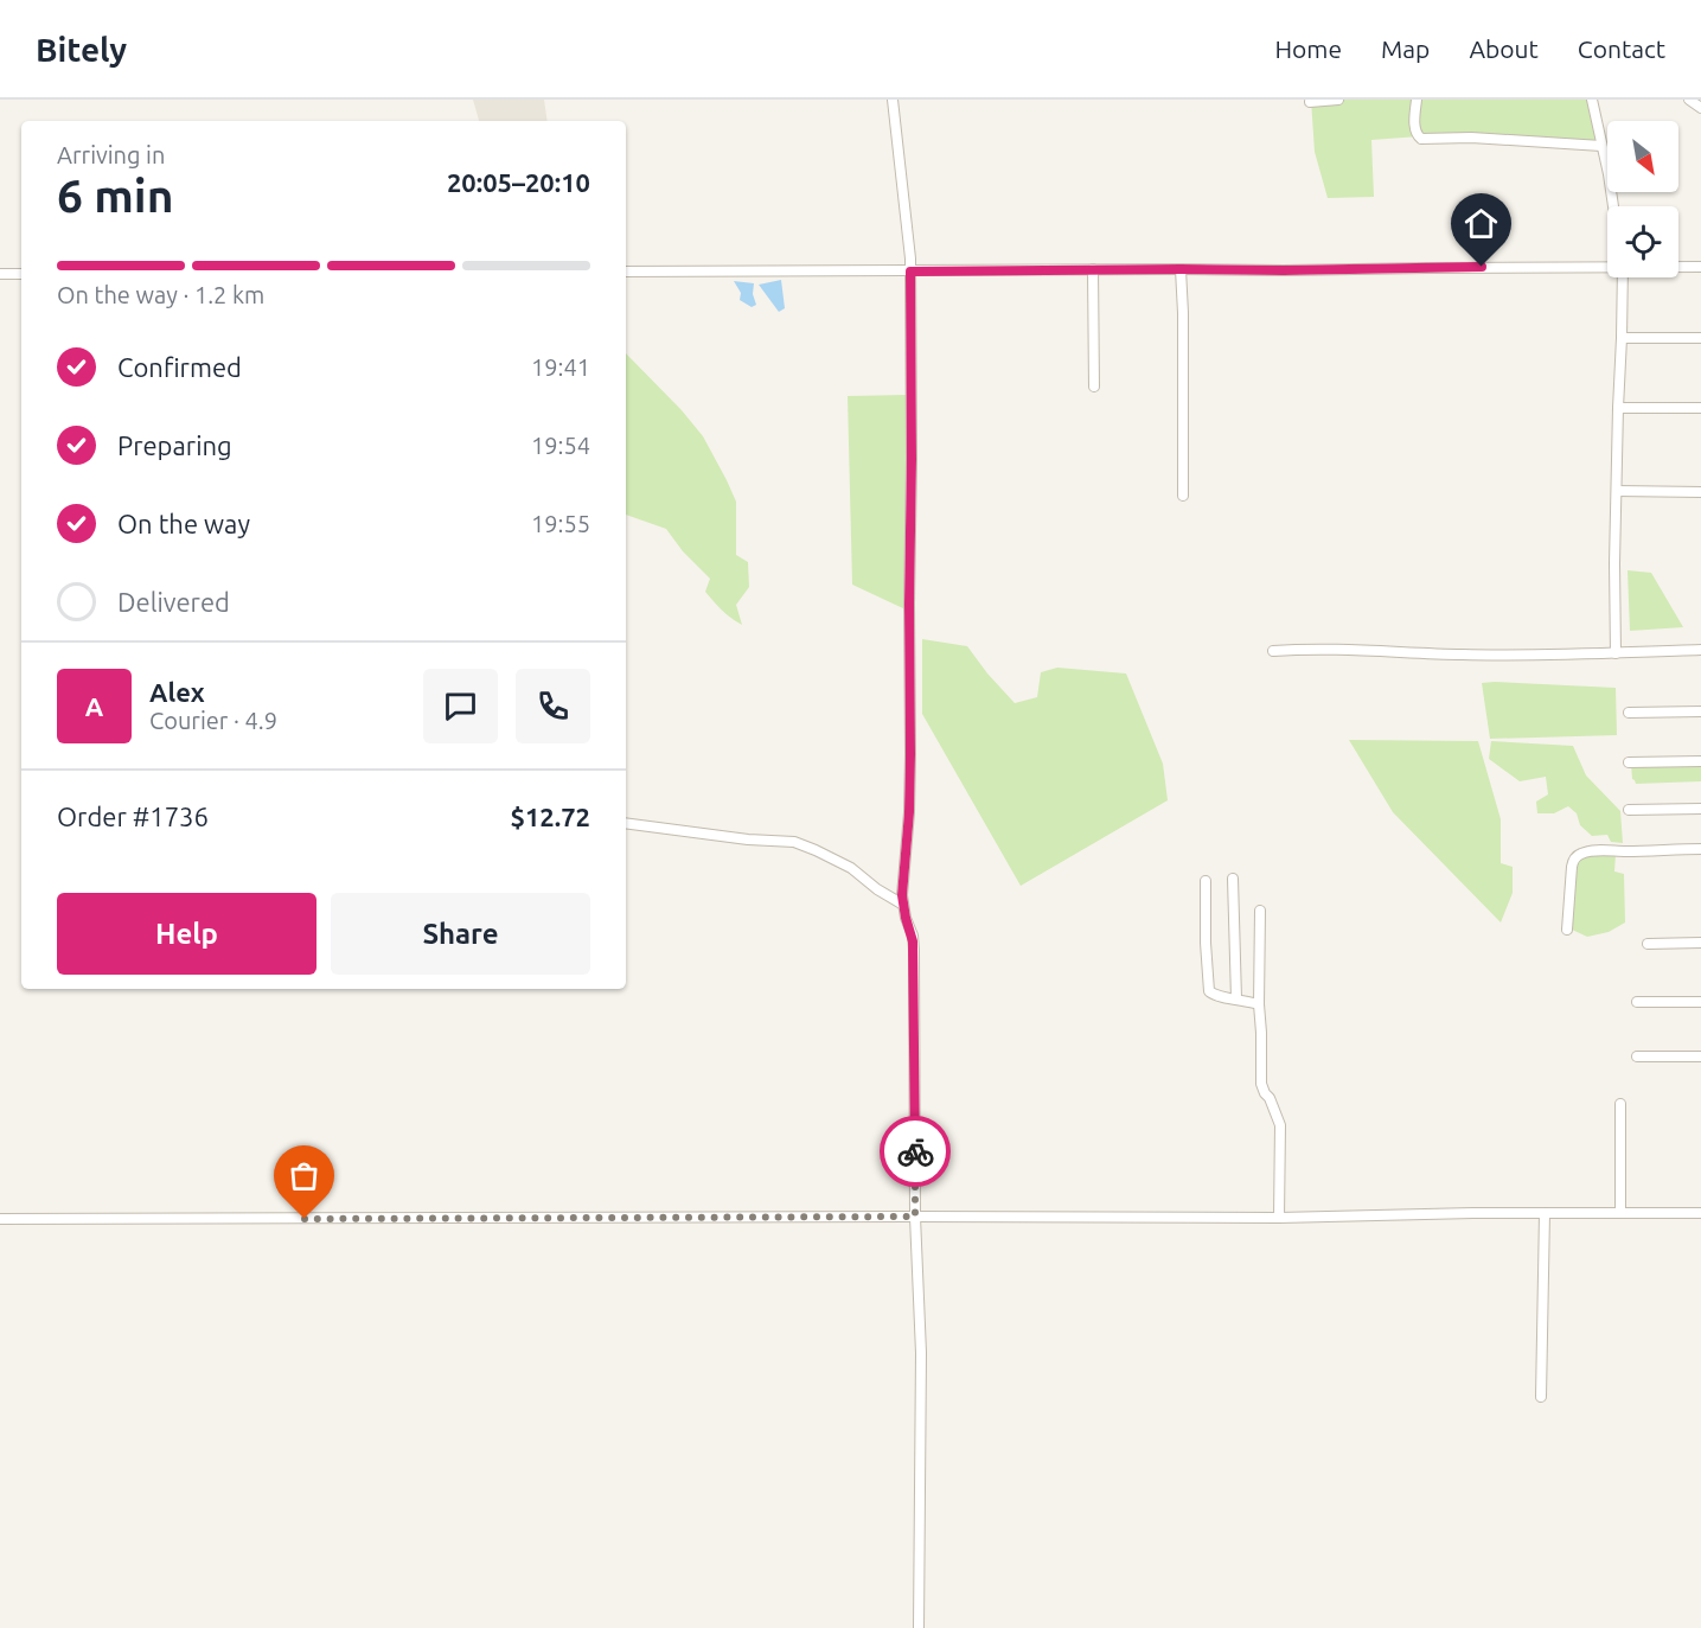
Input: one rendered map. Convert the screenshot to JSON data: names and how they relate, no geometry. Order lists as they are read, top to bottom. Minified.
{"north":"bottom right","page":{"header":"Bitely","nav":["Home","Map","About","Contact"],"heading":["6 min","Arriving in","20:05–20:10"],"panel":["Alex","Courier · 4.9","Order #1736","$12.72"],"bar":"On the way · 1.2 km","list":[["Confirmed","19:41"],["Preparing","19:54"],["On the way","19:55"],"Delivered"],"round":"A","buttons":["Help","Share"]}}
